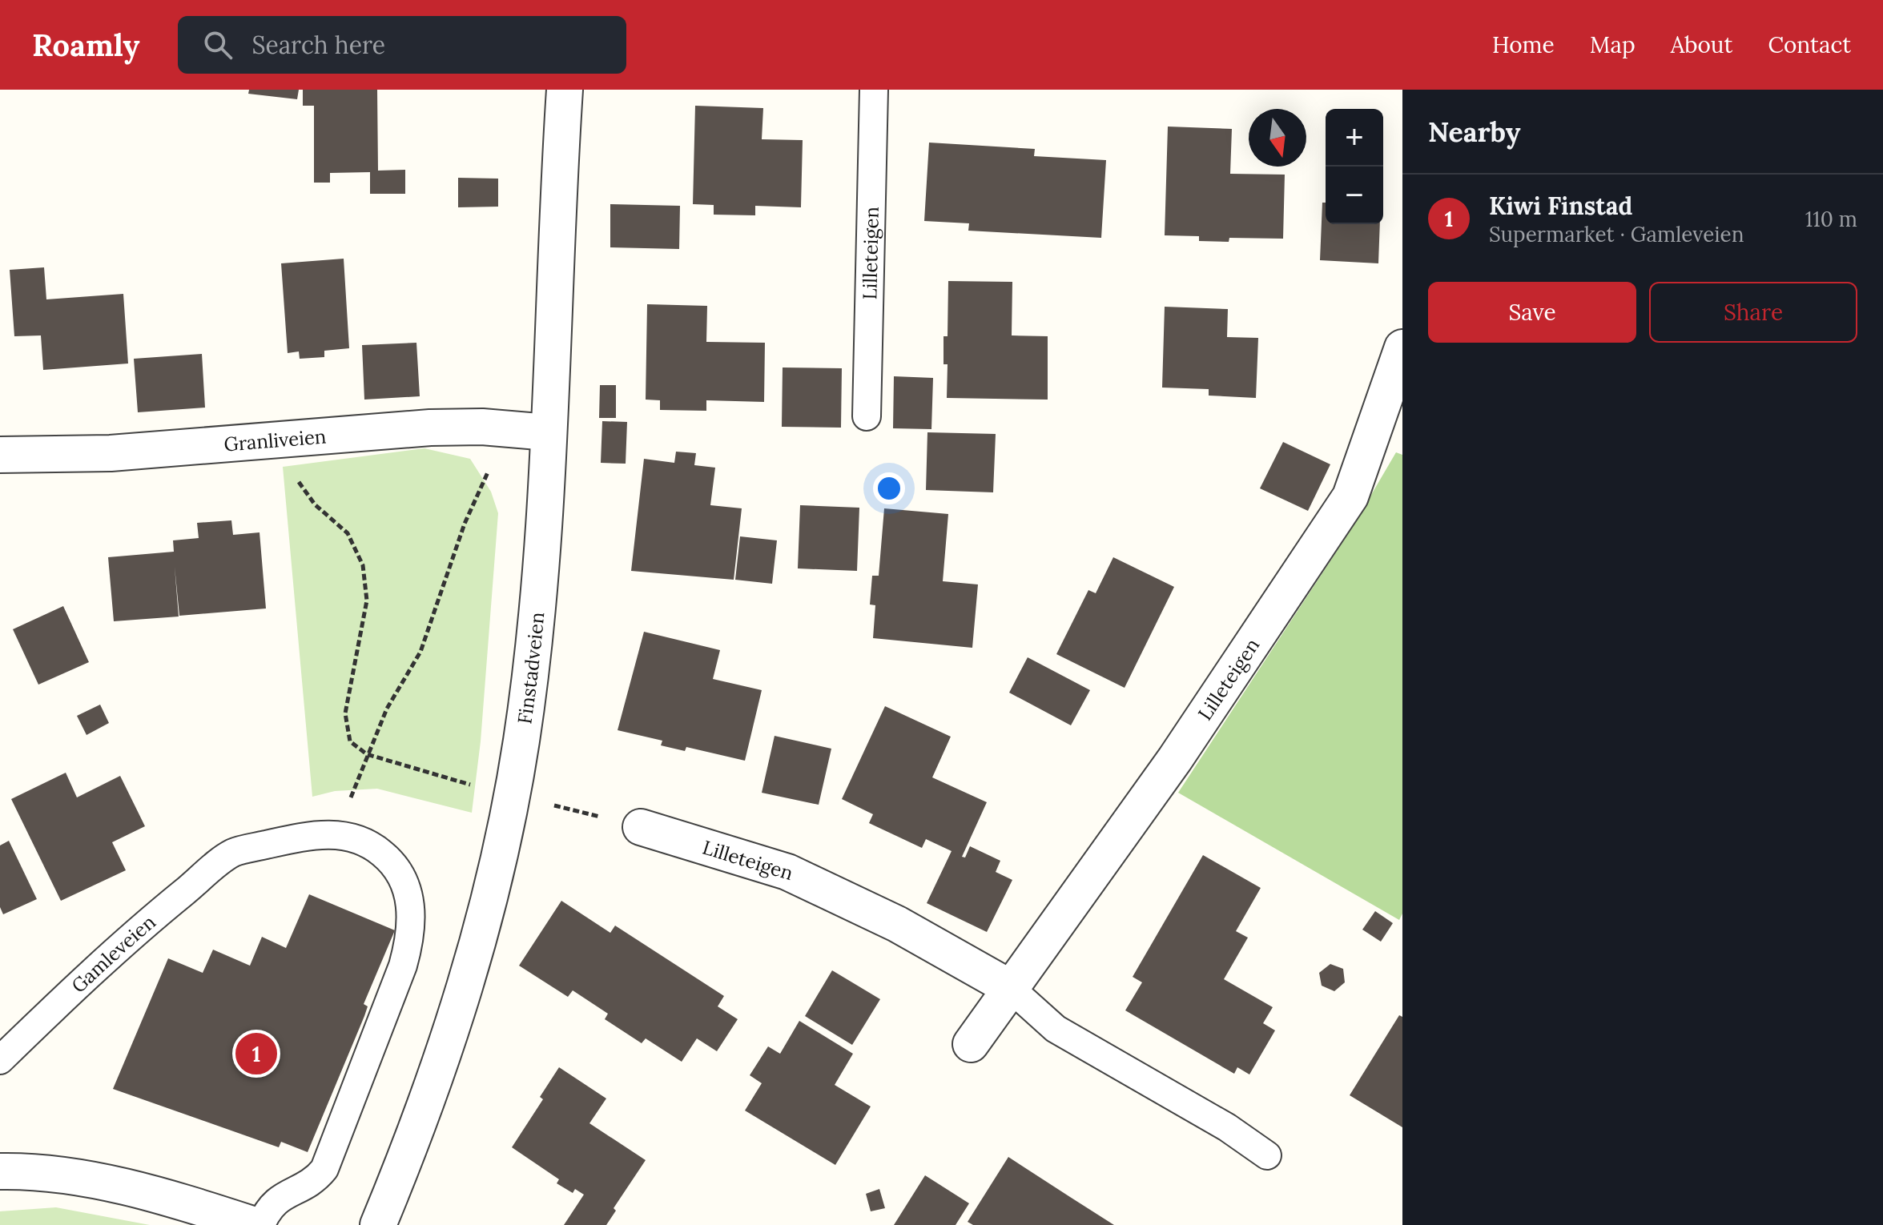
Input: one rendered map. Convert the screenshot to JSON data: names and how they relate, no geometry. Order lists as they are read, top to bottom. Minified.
{"streets":{"street":["Lilleteigen","Granliveien","Finstadveien"],"lane":["Gamleveien"]},"crossings":[["Granliveien","Finstadveien"]],"north":"bottom","page":{"header":"Roamly","search":"Search here","nav":["Home","Map","About","Contact"],"heading":"Nearby","map_buttons":["+","−"],"list":[{"mark":"1","name":"Kiwi Finstad","note":"Supermarket · Gamleveien","value":"110 m"}],"buttons":["Save","Share"],"pins":"1"}}
